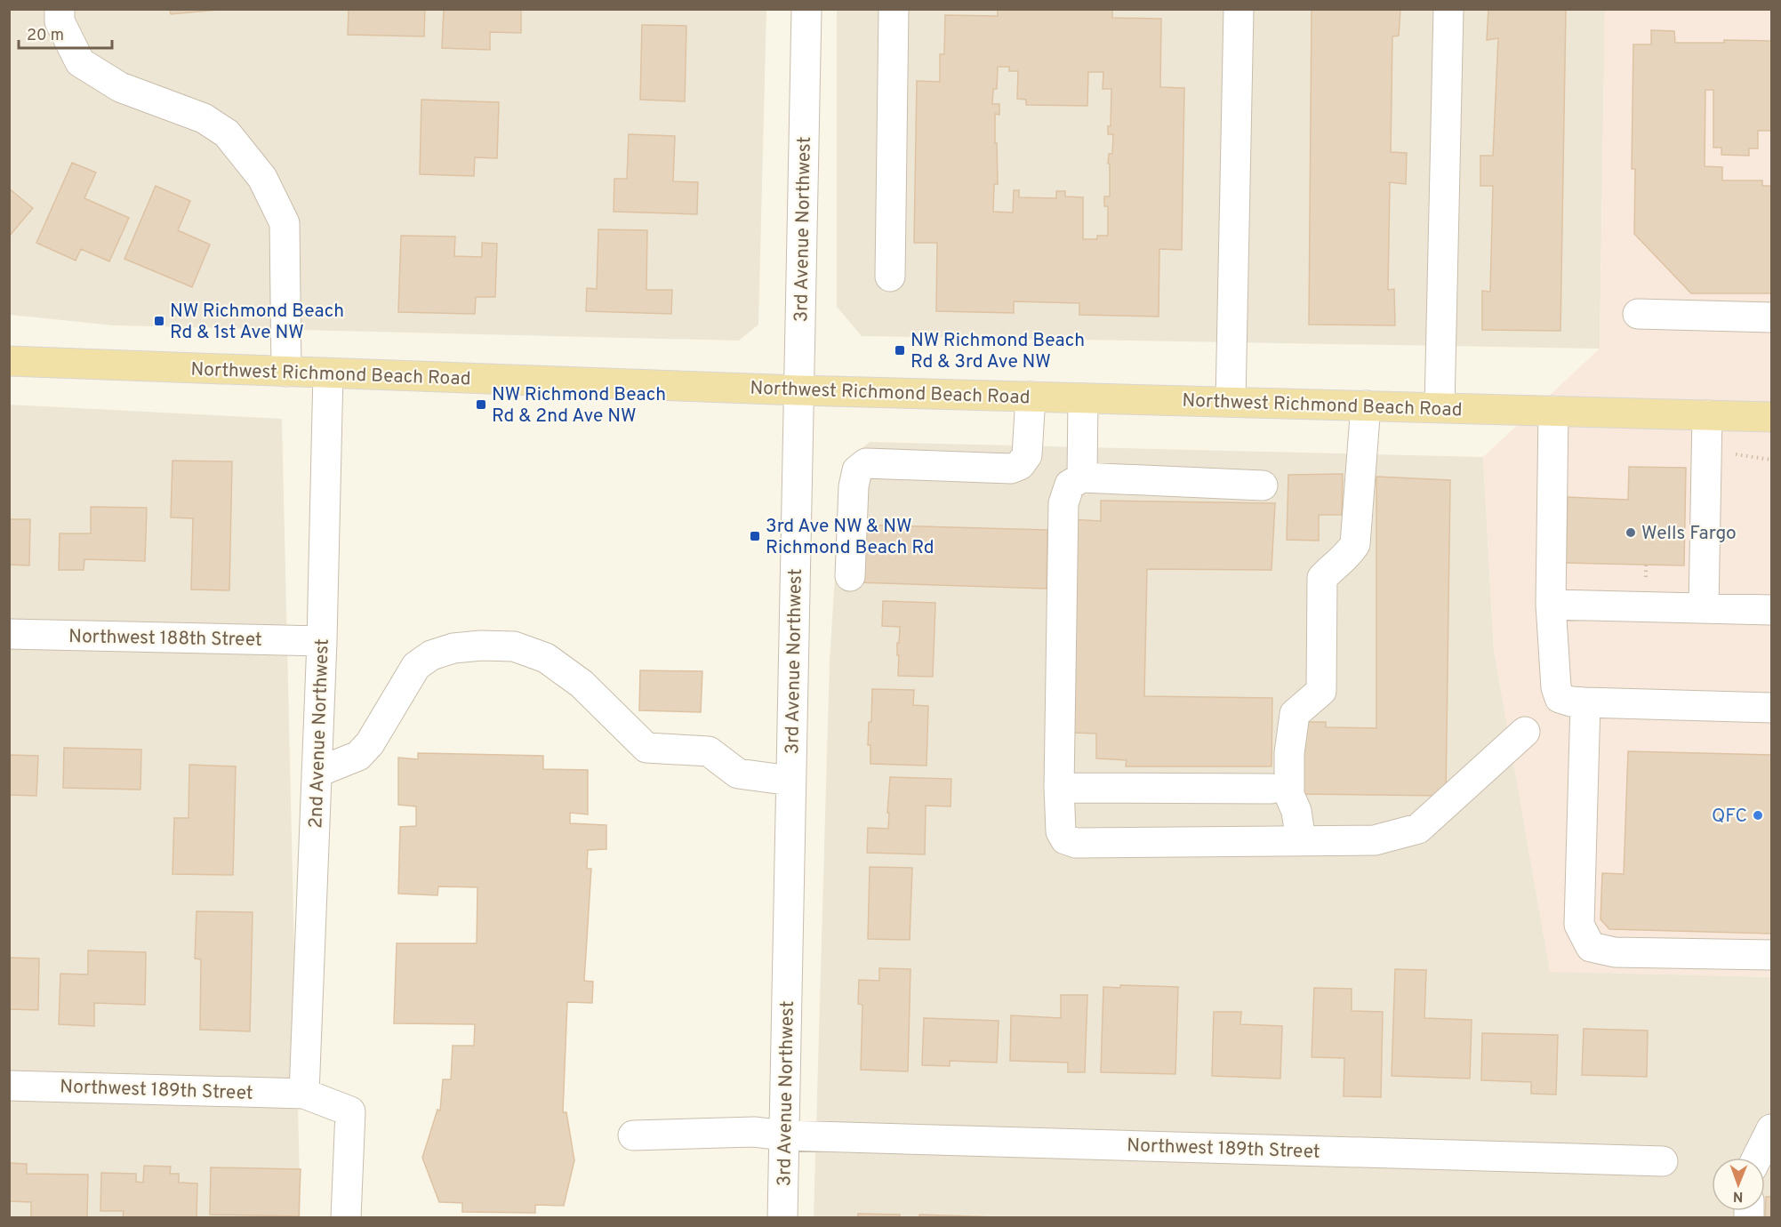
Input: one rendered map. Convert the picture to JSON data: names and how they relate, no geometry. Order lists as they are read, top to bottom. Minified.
{"streets":{"main road":["Northwest Richmond Beach Road"],"street":["3rd Avenue Northwest","Northwest 188th Street","2nd Avenue Northwest","Northwest 189th Street"]},"crossings":[["3rd Avenue Northwest","Northwest Richmond Beach Road"],["3rd Avenue Northwest","Northwest 189th Street"],["Northwest Richmond Beach Road","2nd Avenue Northwest"],["Northwest 188th Street","2nd Avenue Northwest"],["2nd Avenue Northwest","Northwest 189th Street"]],"places":{"transit":["NW Richmond Beach Rd & 1st Ave NW","NW Richmond Beach Rd & 3rd Ave NW","NW Richmond Beach Rd & 2nd Ave NW","3rd Ave NW & NW Richmond Beach Rd"],"other":["Wells Fargo","QFC"]},"scale_bar":"20 m","north":"bottom"}
